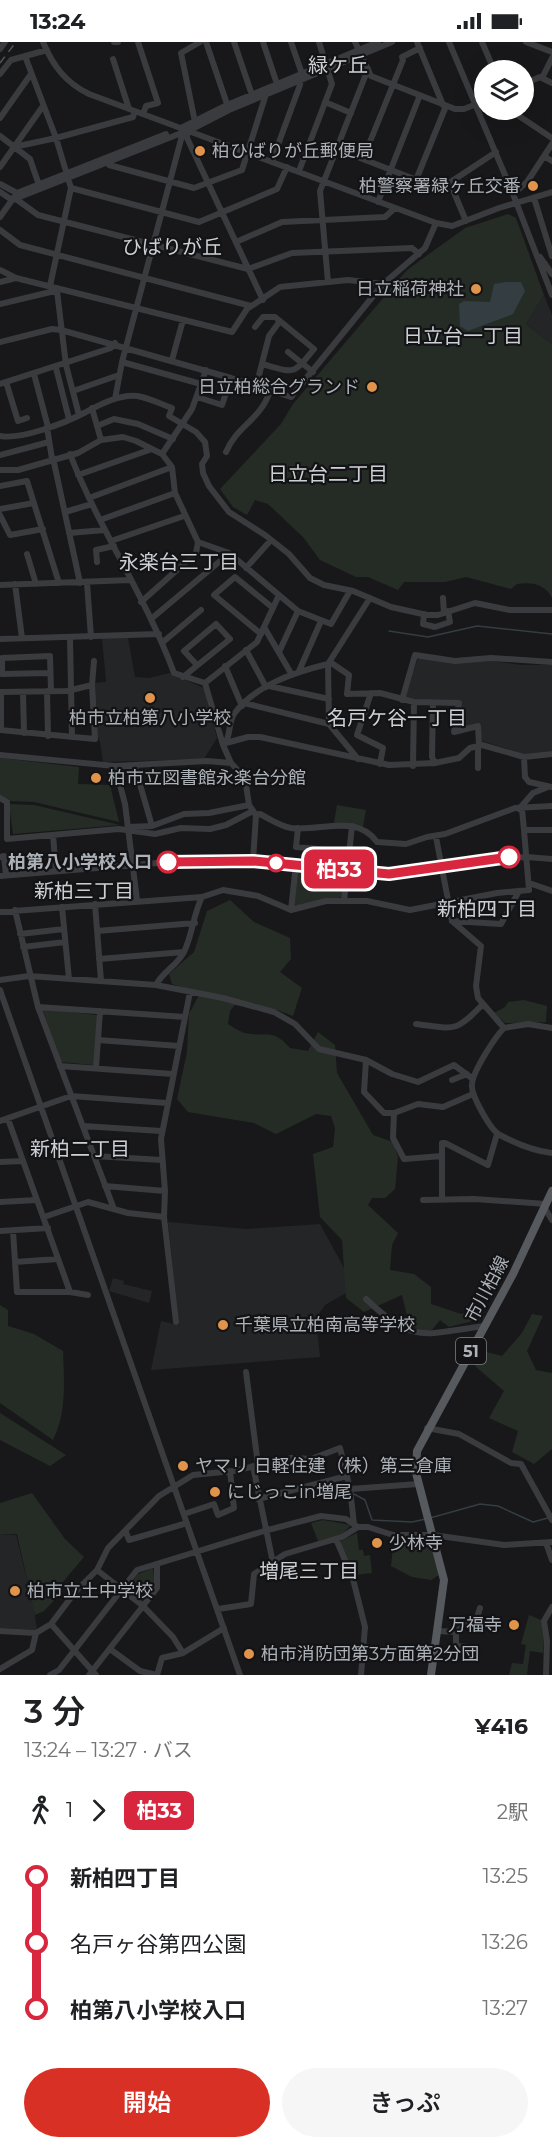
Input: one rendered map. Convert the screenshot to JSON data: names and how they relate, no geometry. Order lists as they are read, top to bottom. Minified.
{"streets":{"main road":["市川柏線","51"]},"districts":["緑ケ丘","ひばりが丘","日立台一丁目","日立台二丁目","永楽台三丁目","名戸ケ谷一丁目","新柏三丁目","新柏四丁目","新柏二丁目","増尾三丁目"],"places":["柏ひばりが丘郵便局","柏警察署緑ヶ丘交番","日立稲荷神社","日立柏総合グランド","柏市立柏第八小学校","柏市立図書館永楽台分館","柏第八小学校入口","千葉県立柏南高等学校","ヤマリ 日軽住建（株）第三倉庫","にじっこin増尾","少林寺","柏市立土中学校","万福寺","柏市消防団第3方面第2分団"],"lines":["bus line 柏33"],"page":{"status":"13:24","on_map":"柏33","heading":["3 分","13:24 – 13:27 · バス","¥416"],"legs":["1","柏33","2駅"],"list":[{"name":"新柏四丁目","value":"13:25"},{"name":"名戸ヶ谷第四公園","value":"13:26"},{"name":"柏第八小学校入口","value":"13:27"}],"buttons":["開始","きっぷ"]}}
